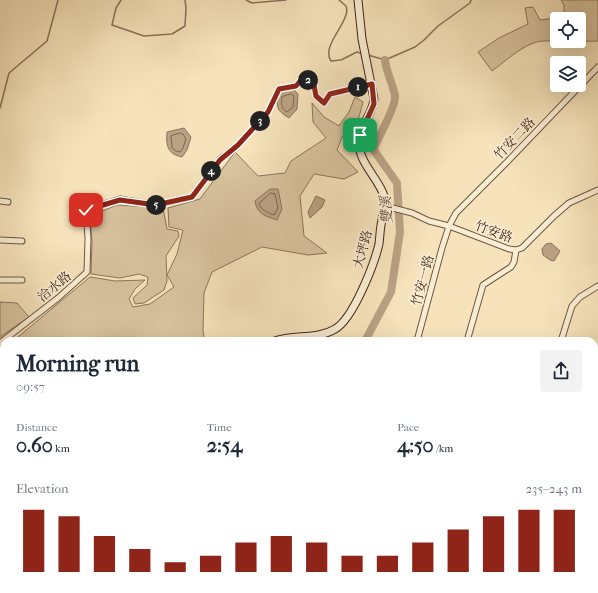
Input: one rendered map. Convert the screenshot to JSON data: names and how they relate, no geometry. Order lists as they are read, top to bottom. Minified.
{"streets":{"street":["竹安二路","竹安路","大坪路","竹安一路","洽水路"]},"crossings":[["竹安二路","竹安路"],["竹安二路","竹安一路"],["竹安路","大坪路"],["竹安路","竹安一路"],["大坪路","洽水路"]],"water":["雙溪"],"page":{"pins":["2","1","3","4","5"],"heading":["Morning run","09:57"],"stats":[["Distance","0.60 km"],["Time","2:54"],["Pace","4:50 /km"]],"chart":["Elevation","235–243 m"]}}
